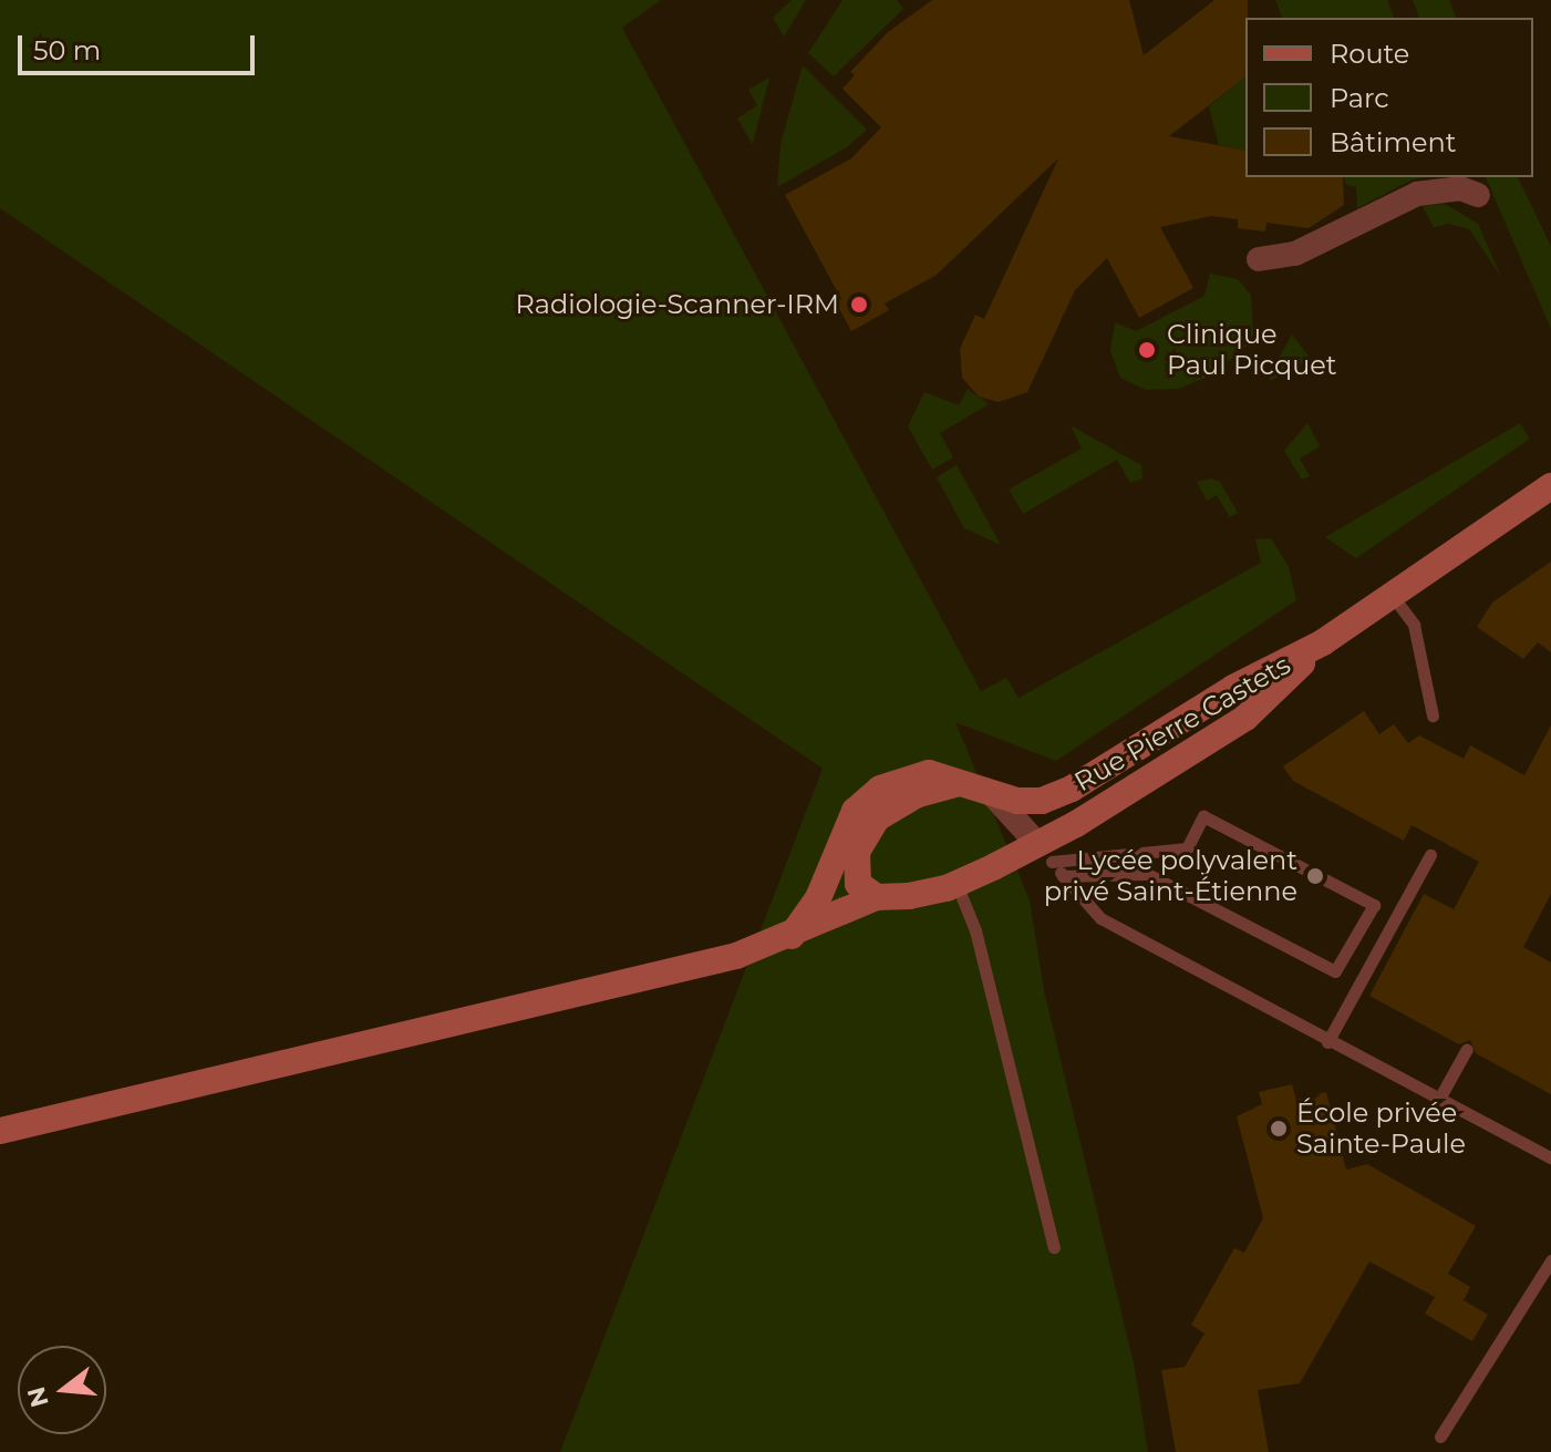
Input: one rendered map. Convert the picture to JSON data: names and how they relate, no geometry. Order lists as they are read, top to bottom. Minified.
{"streets":{"street":["Rue Pierre Castets"]},"places":["Radiologie-Scanner-IRM","Clinique Paul Picquet","Lycée polyvalent privé Saint-Étienne","École privée Sainte-Paule"],"legend":["Route","Parc","Bâtiment"],"scale_bar":"50 m","north":"left"}
